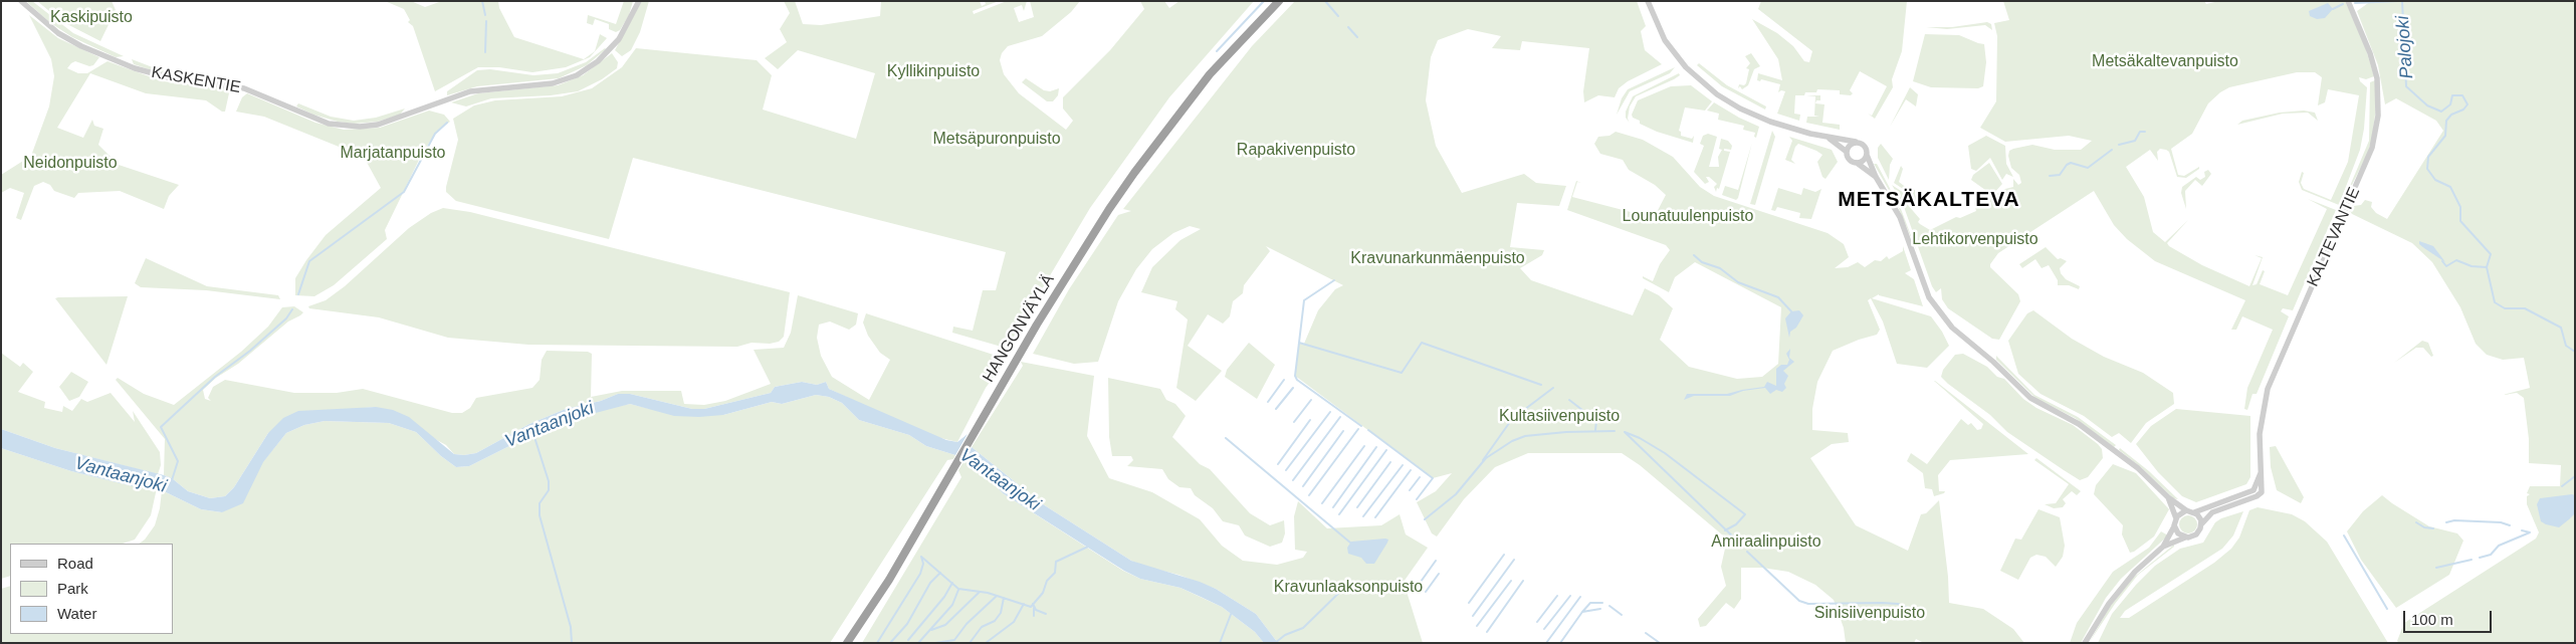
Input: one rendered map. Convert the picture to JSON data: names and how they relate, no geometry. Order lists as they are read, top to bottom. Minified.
{"streets":{"highway":["HANGONVÄYLÄ"],"street":["KASKENTIE","KALTEVANTIE"]},"districts":["METSÄKALTEVA"],"water":["Palojoki","Vantaanjoki"],"parks":["Kaskipuisto","Metsäkaltevanpuisto","Kyllikinpuisto","Metsäpuronpuisto","Rapakivenpuisto","Marjatanpuisto","Neidonpuisto","Lounatuulenpuisto","Lehtikorvenpuisto","Kravunarkunmäenpuisto","Kultasiivenpuisto","Amiraalinpuisto","Kravunlaaksonpuisto","Sinisiivenpuisto"],"legend":["Road","Park","Water"],"scale_bar":"100 m"}
